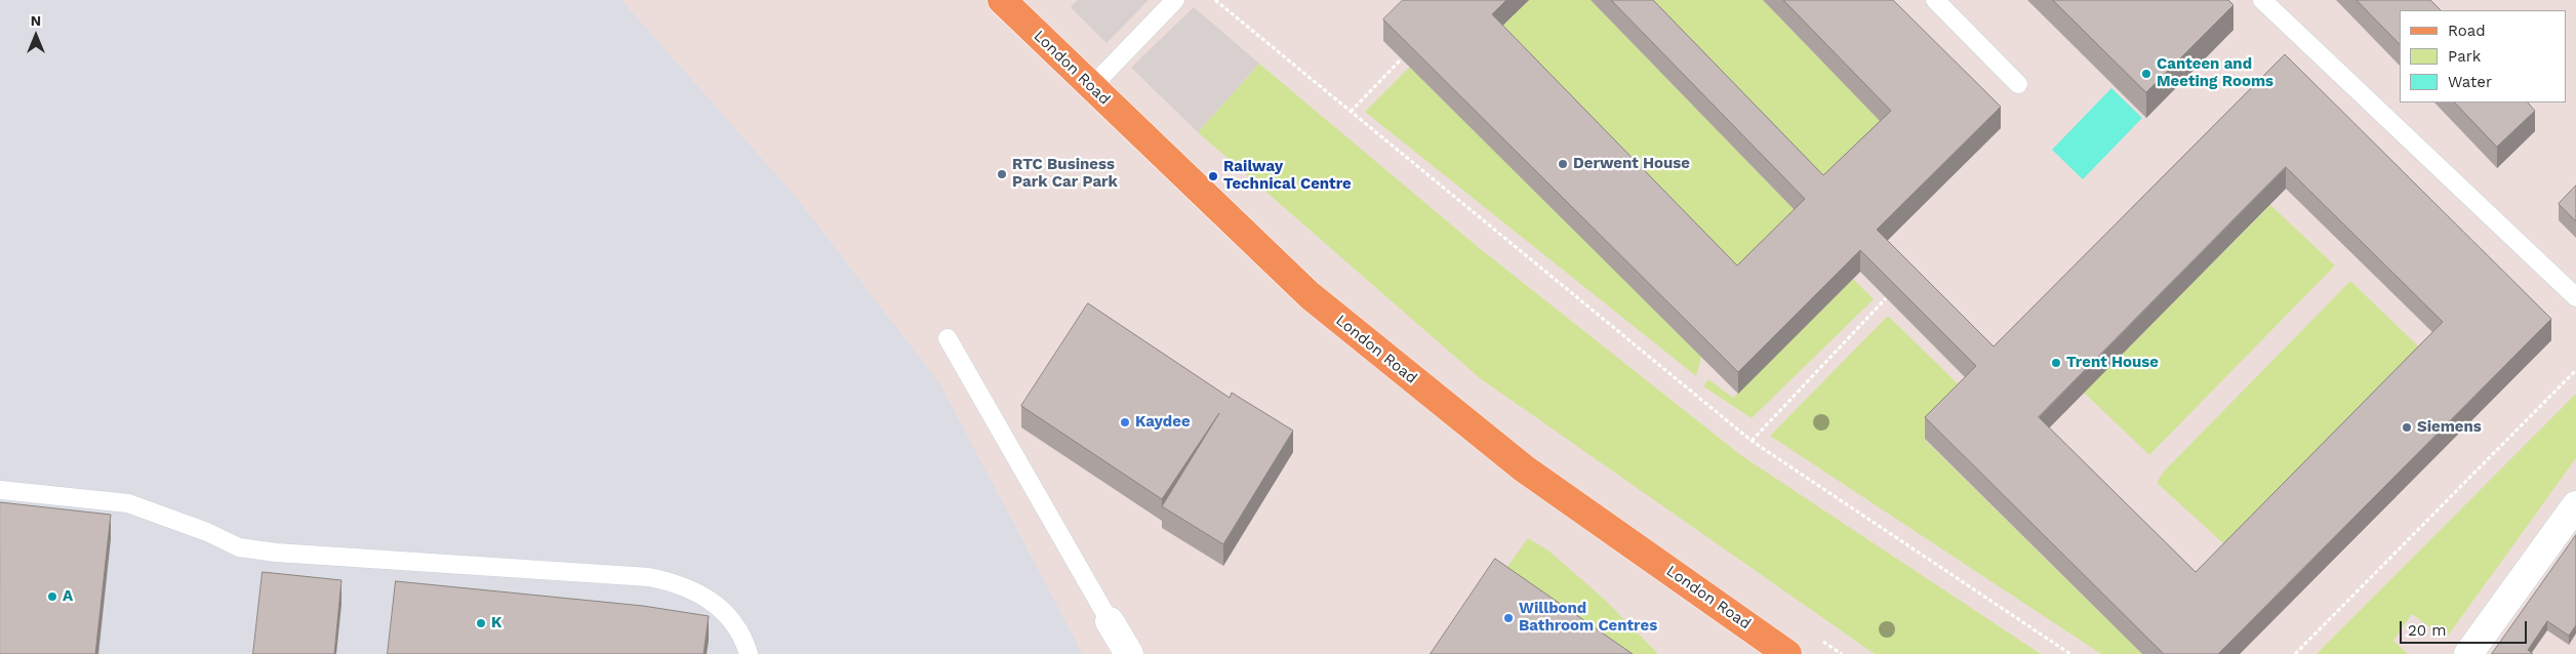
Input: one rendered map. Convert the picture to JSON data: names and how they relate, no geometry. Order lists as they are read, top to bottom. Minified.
{"streets":{"main road":["London Road"]},"places":["Canteen and Meeting Rooms","Derwent House","RTC Business Park Car Park","Railway Technical Centre","Trent House","Kaydee","Siemens","A","Willbond Bathroom Centres","K"],"legend":["Road","Park","Water"],"scale_bar":"20 m","north":"top"}
